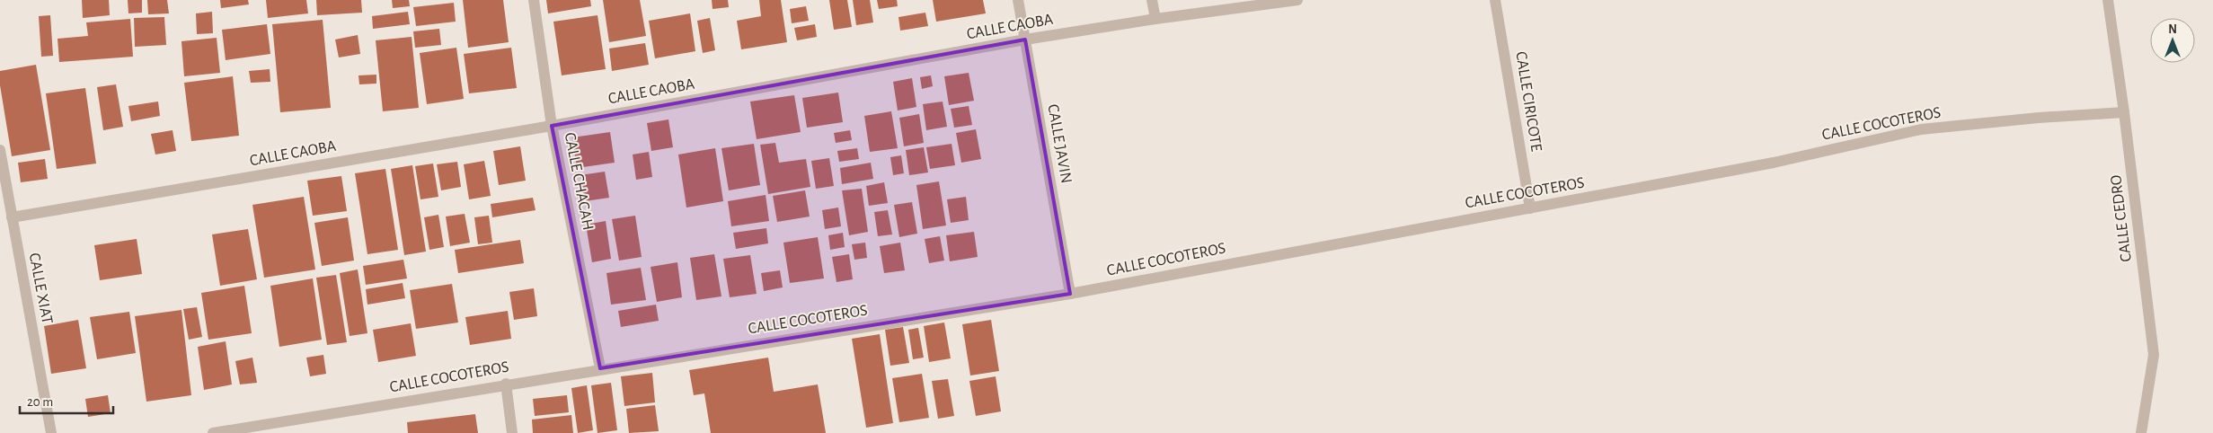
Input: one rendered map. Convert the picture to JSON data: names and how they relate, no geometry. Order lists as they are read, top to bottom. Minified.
{"streets":{"street":["CALLE CAOBA","CALLE CIRICOTE","CALLE COCOTEROS","CALLE JAVIN","CALLE CHACAH","CALLE CEDRO","CALLE XIAT"]},"crossings":[["CALLE CAOBA","CALLE JAVIN"],["CALLE CAOBA","CALLE CHACAH"],["CALLE CAOBA","CALLE XIAT"],["CALLE CIRICOTE","CALLE COCOTEROS"],["CALLE COCOTEROS","CALLE JAVIN"],["CALLE COCOTEROS","CALLE CHACAH"],["CALLE COCOTEROS","CALLE CEDRO"]],"scale_bar":"20 m","north":"top"}
